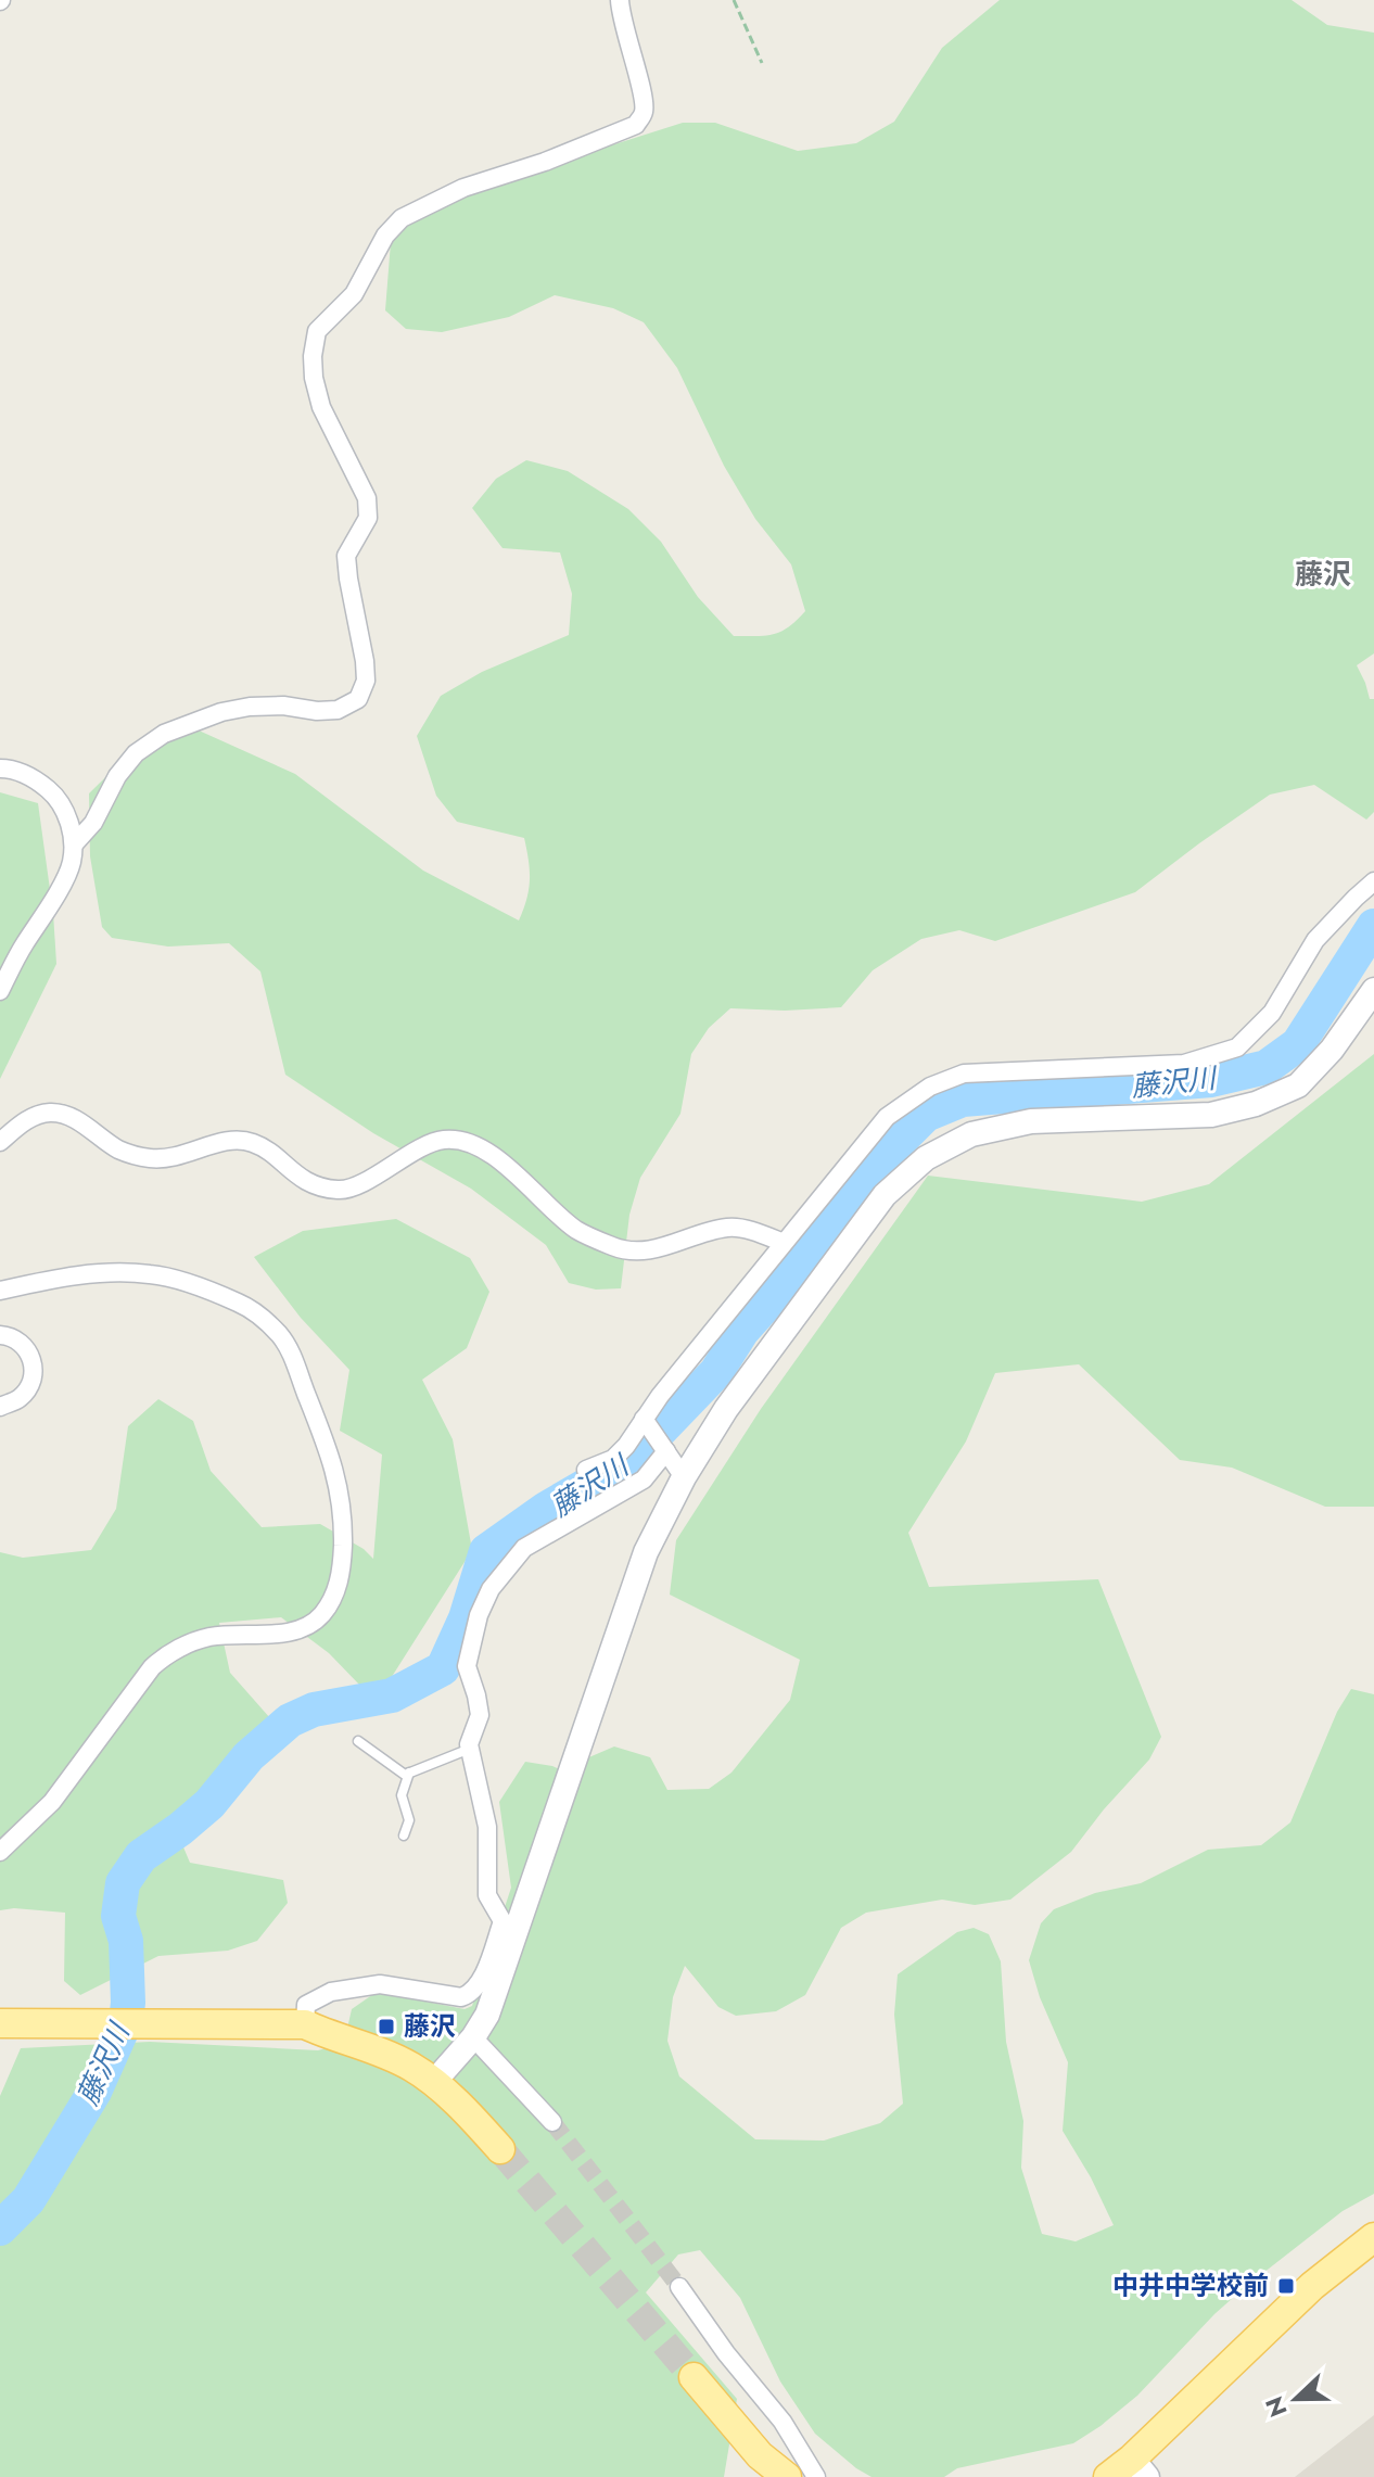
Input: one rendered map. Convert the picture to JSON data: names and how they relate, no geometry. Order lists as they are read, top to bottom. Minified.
{"districts":["藤沢"],"water":["藤沢川"],"places":{"transit":["藤沢","中井中学校前"]},"north":"left"}
